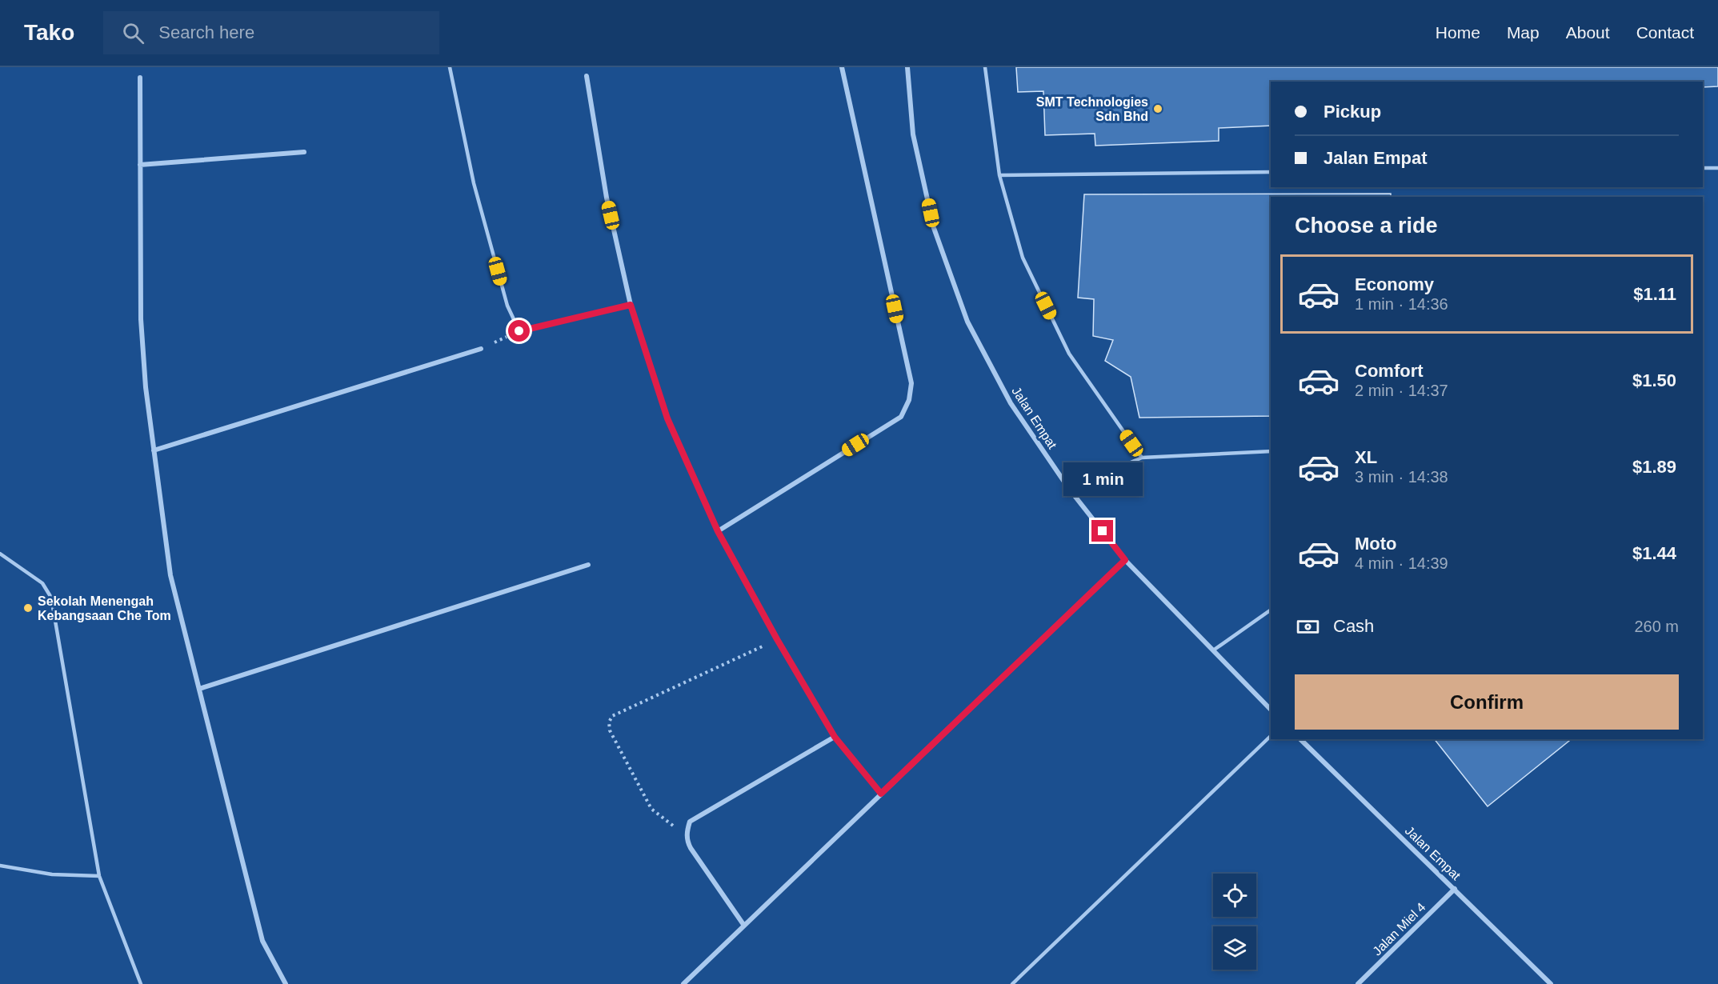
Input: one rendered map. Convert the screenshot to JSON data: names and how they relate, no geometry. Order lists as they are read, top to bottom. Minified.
{"streets":{"street":["Jalan Empat","Jalan Miel 4"]},"crossings":[["Jalan Empat","Jalan Miel 4"]],"places":["SMT Technologies Sdn Bhd","Sekolah Menengah Kebangsaan Che Tom"],"page":{"header":"Tako","search":"Search here","nav":["Home","Map","About","Contact"],"banner":["Pickup","Jalan Empat"],"heading":"Choose a ride","list":[{"name":"Economy","note":"1 min · 14:36","value":"$1.11"},{"name":"Comfort","note":"2 min · 14:37","value":"$1.50"},{"name":"XL","note":"3 min · 14:38","value":"$1.89"},{"name":"Moto","note":"4 min · 14:39","value":"$1.44"}],"bubble":"1 min","pay":["Cash","260 m"],"buttons":"Confirm"}}
